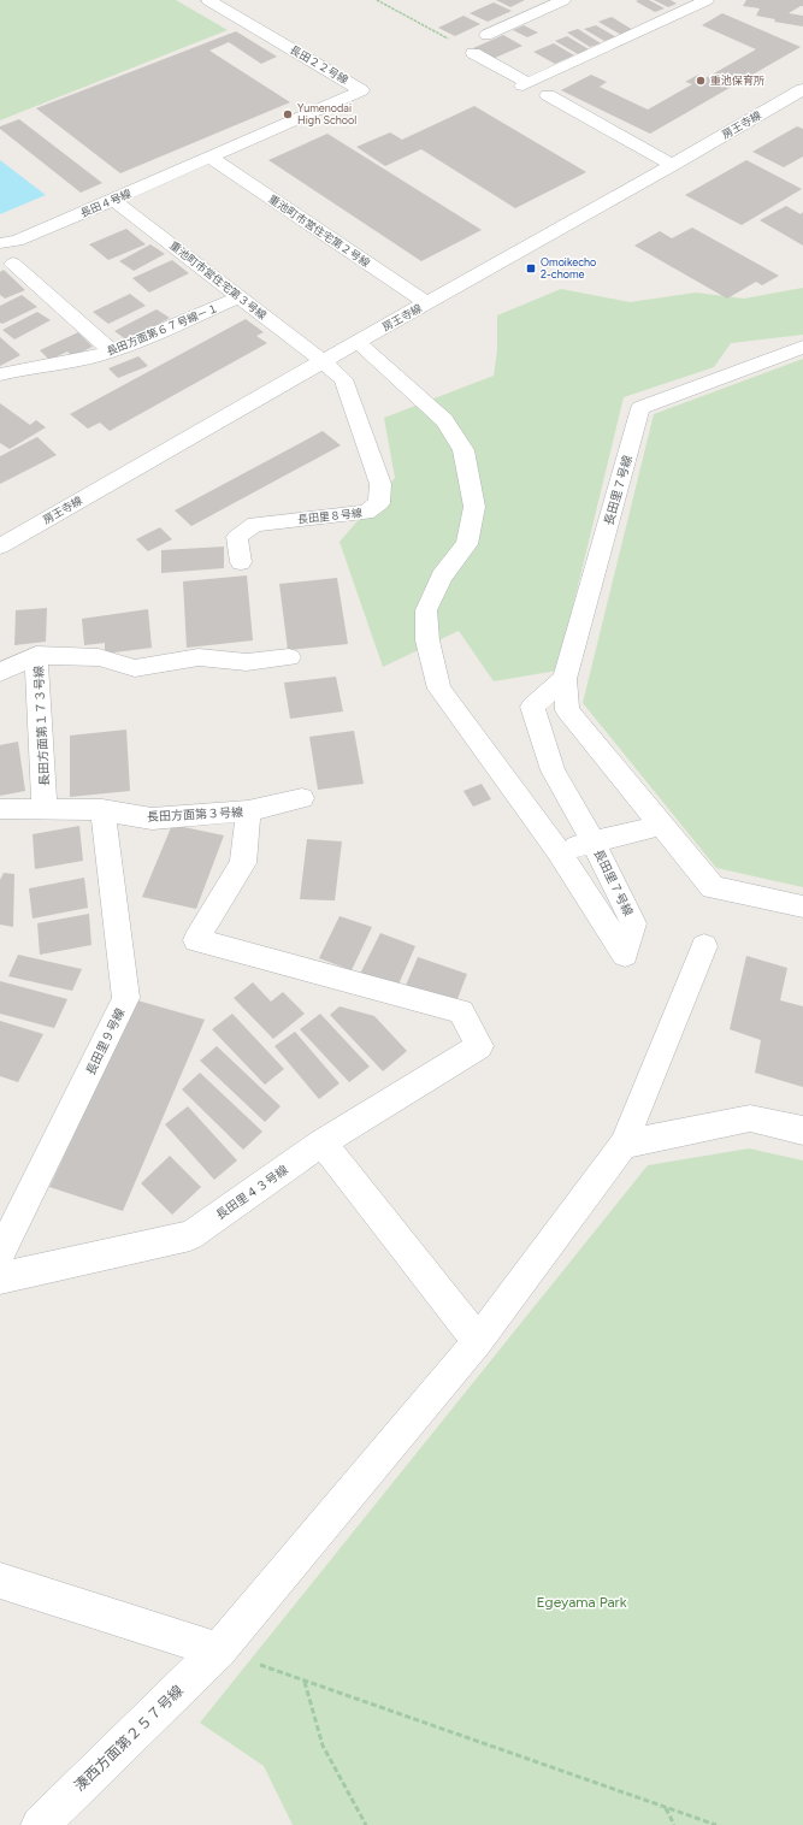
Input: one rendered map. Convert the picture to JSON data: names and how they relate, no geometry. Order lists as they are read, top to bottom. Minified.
{"streets":{"street":["長田２２号線","房王寺線","長田４号線","重池町市営住宅第２号線","重池町市営住宅第３号線","長田方面第６７号線－１","長田里７号線","長田里８号線","長田方面第１７３号線","長田方面第３号線","長田里９号線","長田里４３号線","湊西方面第２５７号線"]},"crossings":[["長田２２号線","長田４号線"],["長田２２号線","重池町市営住宅第２号線"],["房王寺線","重池町市営住宅第２号線"],["房王寺線","重池町市営住宅第３号線"],["房王寺線","長田里７号線"],["房王寺線","長田里８号線"],["長田４号線","重池町市営住宅第２号線"],["長田４号線","重池町市営住宅第３号線"],["重池町市営住宅第３号線","長田方面第６７号線－１"],["重池町市営住宅第３号線","長田里８号線"],["長田方面第１７３号線","長田方面第３号線"],["長田方面第３号線","長田里９号線"],["長田方面第３号線","長田里４３号線"]],"parks":["Egeyama Park"],"places":{"other":["重池保育所","Yumenodai High School"],"transit":["Omoikecho 2-chome"]}}
